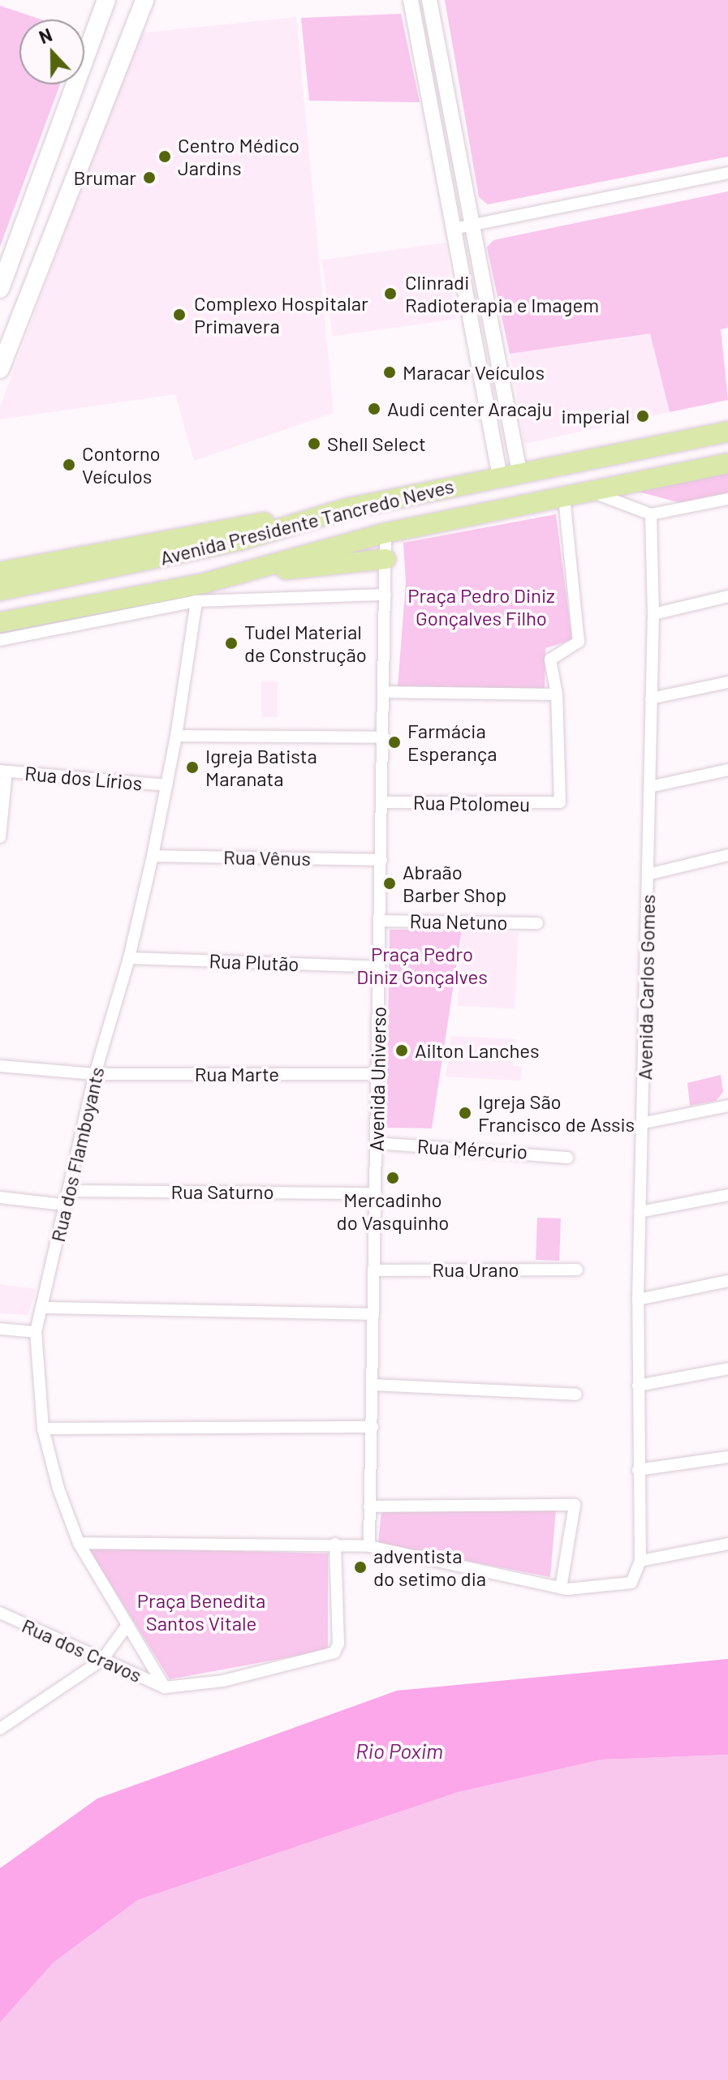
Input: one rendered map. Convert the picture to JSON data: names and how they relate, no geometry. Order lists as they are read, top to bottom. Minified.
{"streets":{"main road":["Avenida Presidente Tancredo Neves"],"street":["Rua dos Lírios","Rua Ptolomeu","Rua Vênus","Rua Netuno","Rua Plutão","Avenida Carlos Gomes","Rua Marte","Avenida Universo","Rua Mércurio","Rua dos Flamboyants","Rua Saturno","Rua Urano","Rua dos Cravos"]},"crossings":[["Avenida Presidente Tancredo Neves","Avenida Universo"],["Rua dos Lírios","Rua dos Flamboyants"],["Rua Ptolomeu","Avenida Universo"],["Rua Vênus","Avenida Universo"],["Rua Vênus","Rua dos Flamboyants"],["Rua Netuno","Avenida Universo"],["Rua Plutão","Avenida Universo"],["Rua Plutão","Rua dos Flamboyants"],["Rua Marte","Avenida Universo"],["Rua Marte","Rua dos Flamboyants"],["Avenida Universo","Rua Mércurio"],["Avenida Universo","Rua Saturno"],["Avenida Universo","Rua Urano"],["Rua dos Flamboyants","Rua Saturno"],["Rua dos Flamboyants","Rua dos Cravos"]],"water":["Rio Poxim"],"parks":["Praça Pedro Diniz Gonçalves Filho","Praça Pedro Diniz Gonçalves","Praça Benedita Santos Vitale"],"places":["Centro Médico Jardins","Brumar","Clinradi Radioterapia e Imagem","Complexo Hospitalar Primavera","Maracar Veículos","Audi center Aracaju","imperial","Shell Select","Contorno Veículos","Tudel Material de Construção","Farmácia Esperança","Igreja Batista Maranata","Abraão Barber Shop","Ailton Lanches","Igreja São Francisco de Assis","Mercadinho do Vasquinho","adventista do setimo dia"],"north":"top"}
